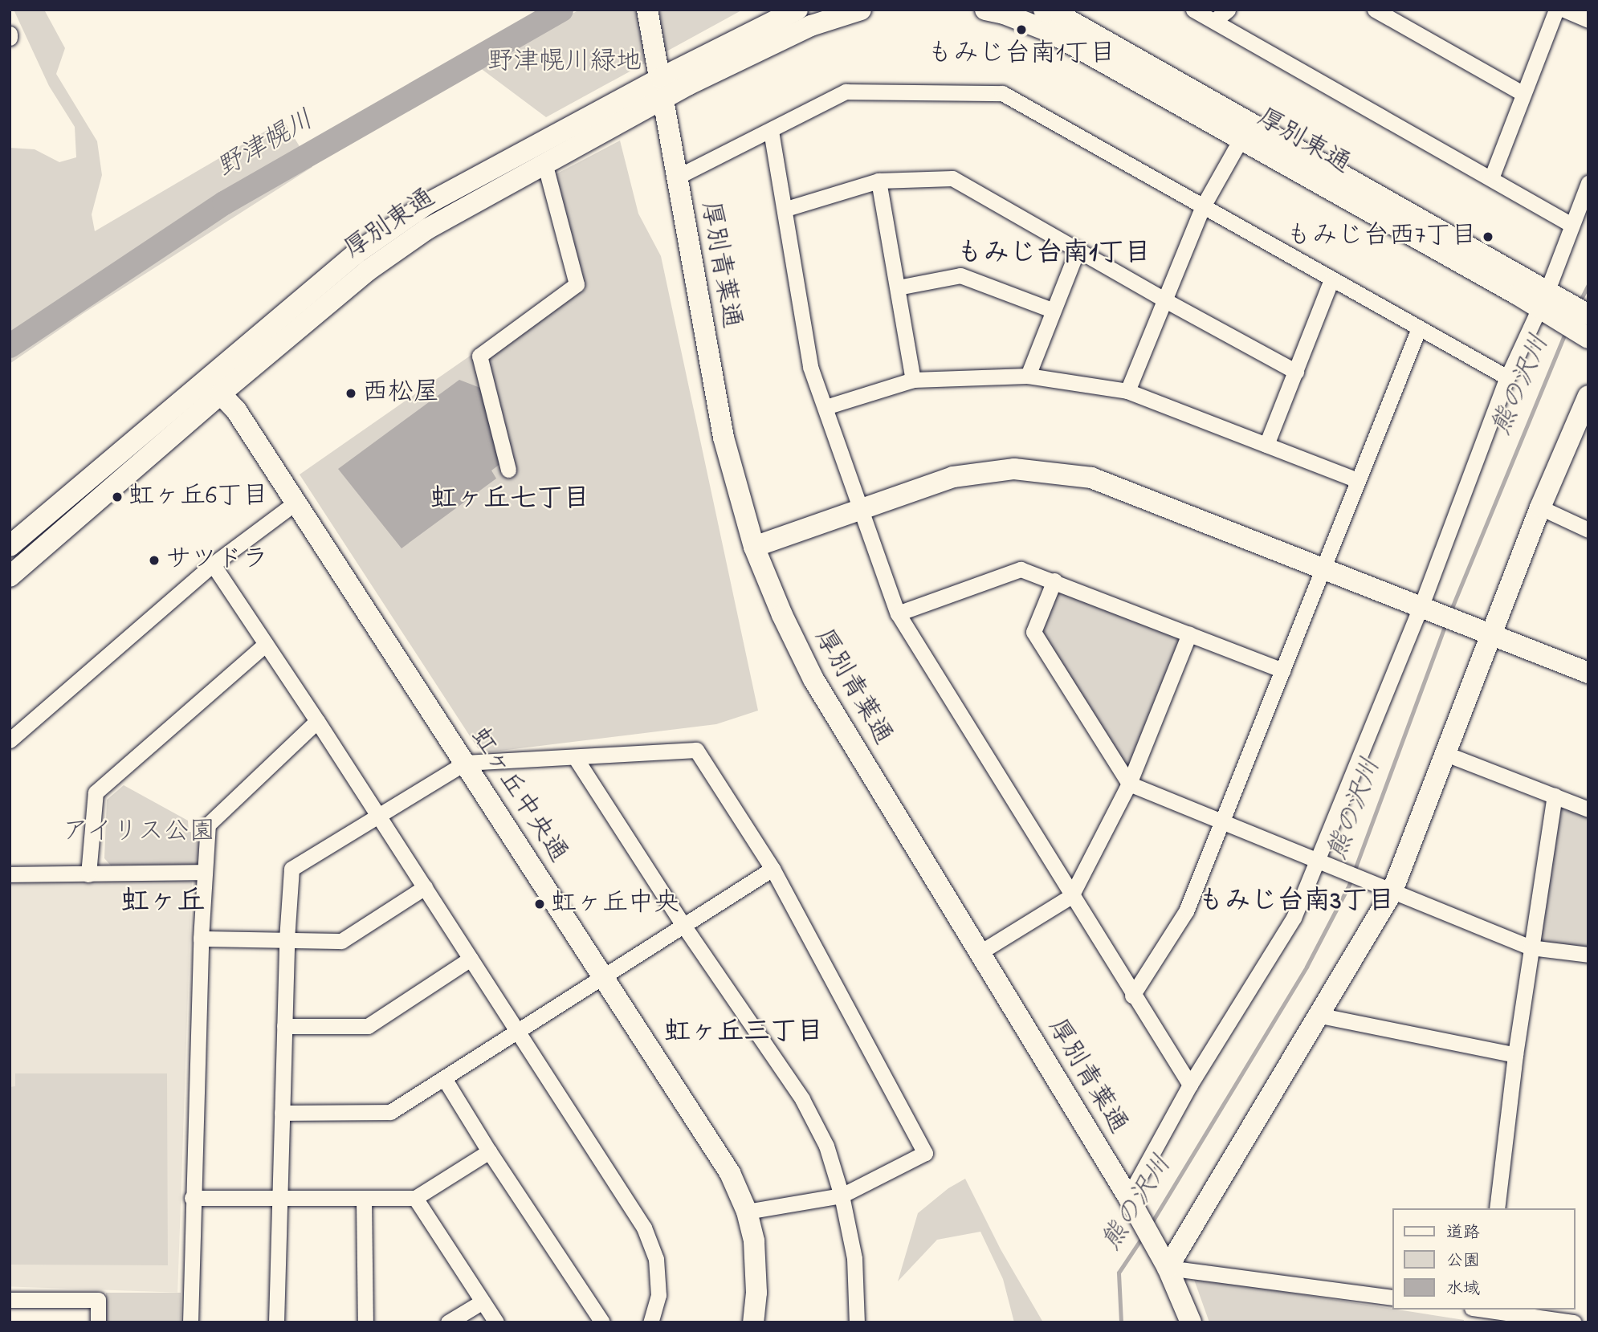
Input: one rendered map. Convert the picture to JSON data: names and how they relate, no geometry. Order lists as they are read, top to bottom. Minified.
{"streets":{"street":["厚別東通","厚別青葉通","虹ヶ丘中央通"]},"crossings":[["厚別東通","厚別青葉通"],["厚別東通","虹ヶ丘中央通"]],"districts":["もみじ台南1丁目","虹ヶ丘七丁目","虹ヶ丘","もみじ台南3丁目","虹ヶ丘三丁目"],"water":["野津幌川","熊の沢川"],"parks":["野津幌川緑地","アイリス公園"],"places":["もみじ台南1丁目","もみじ台西7丁目","西松屋","虹ヶ丘6丁目","サツドラ","虹ヶ丘中央"],"legend":["道路","公園","水域"]}
